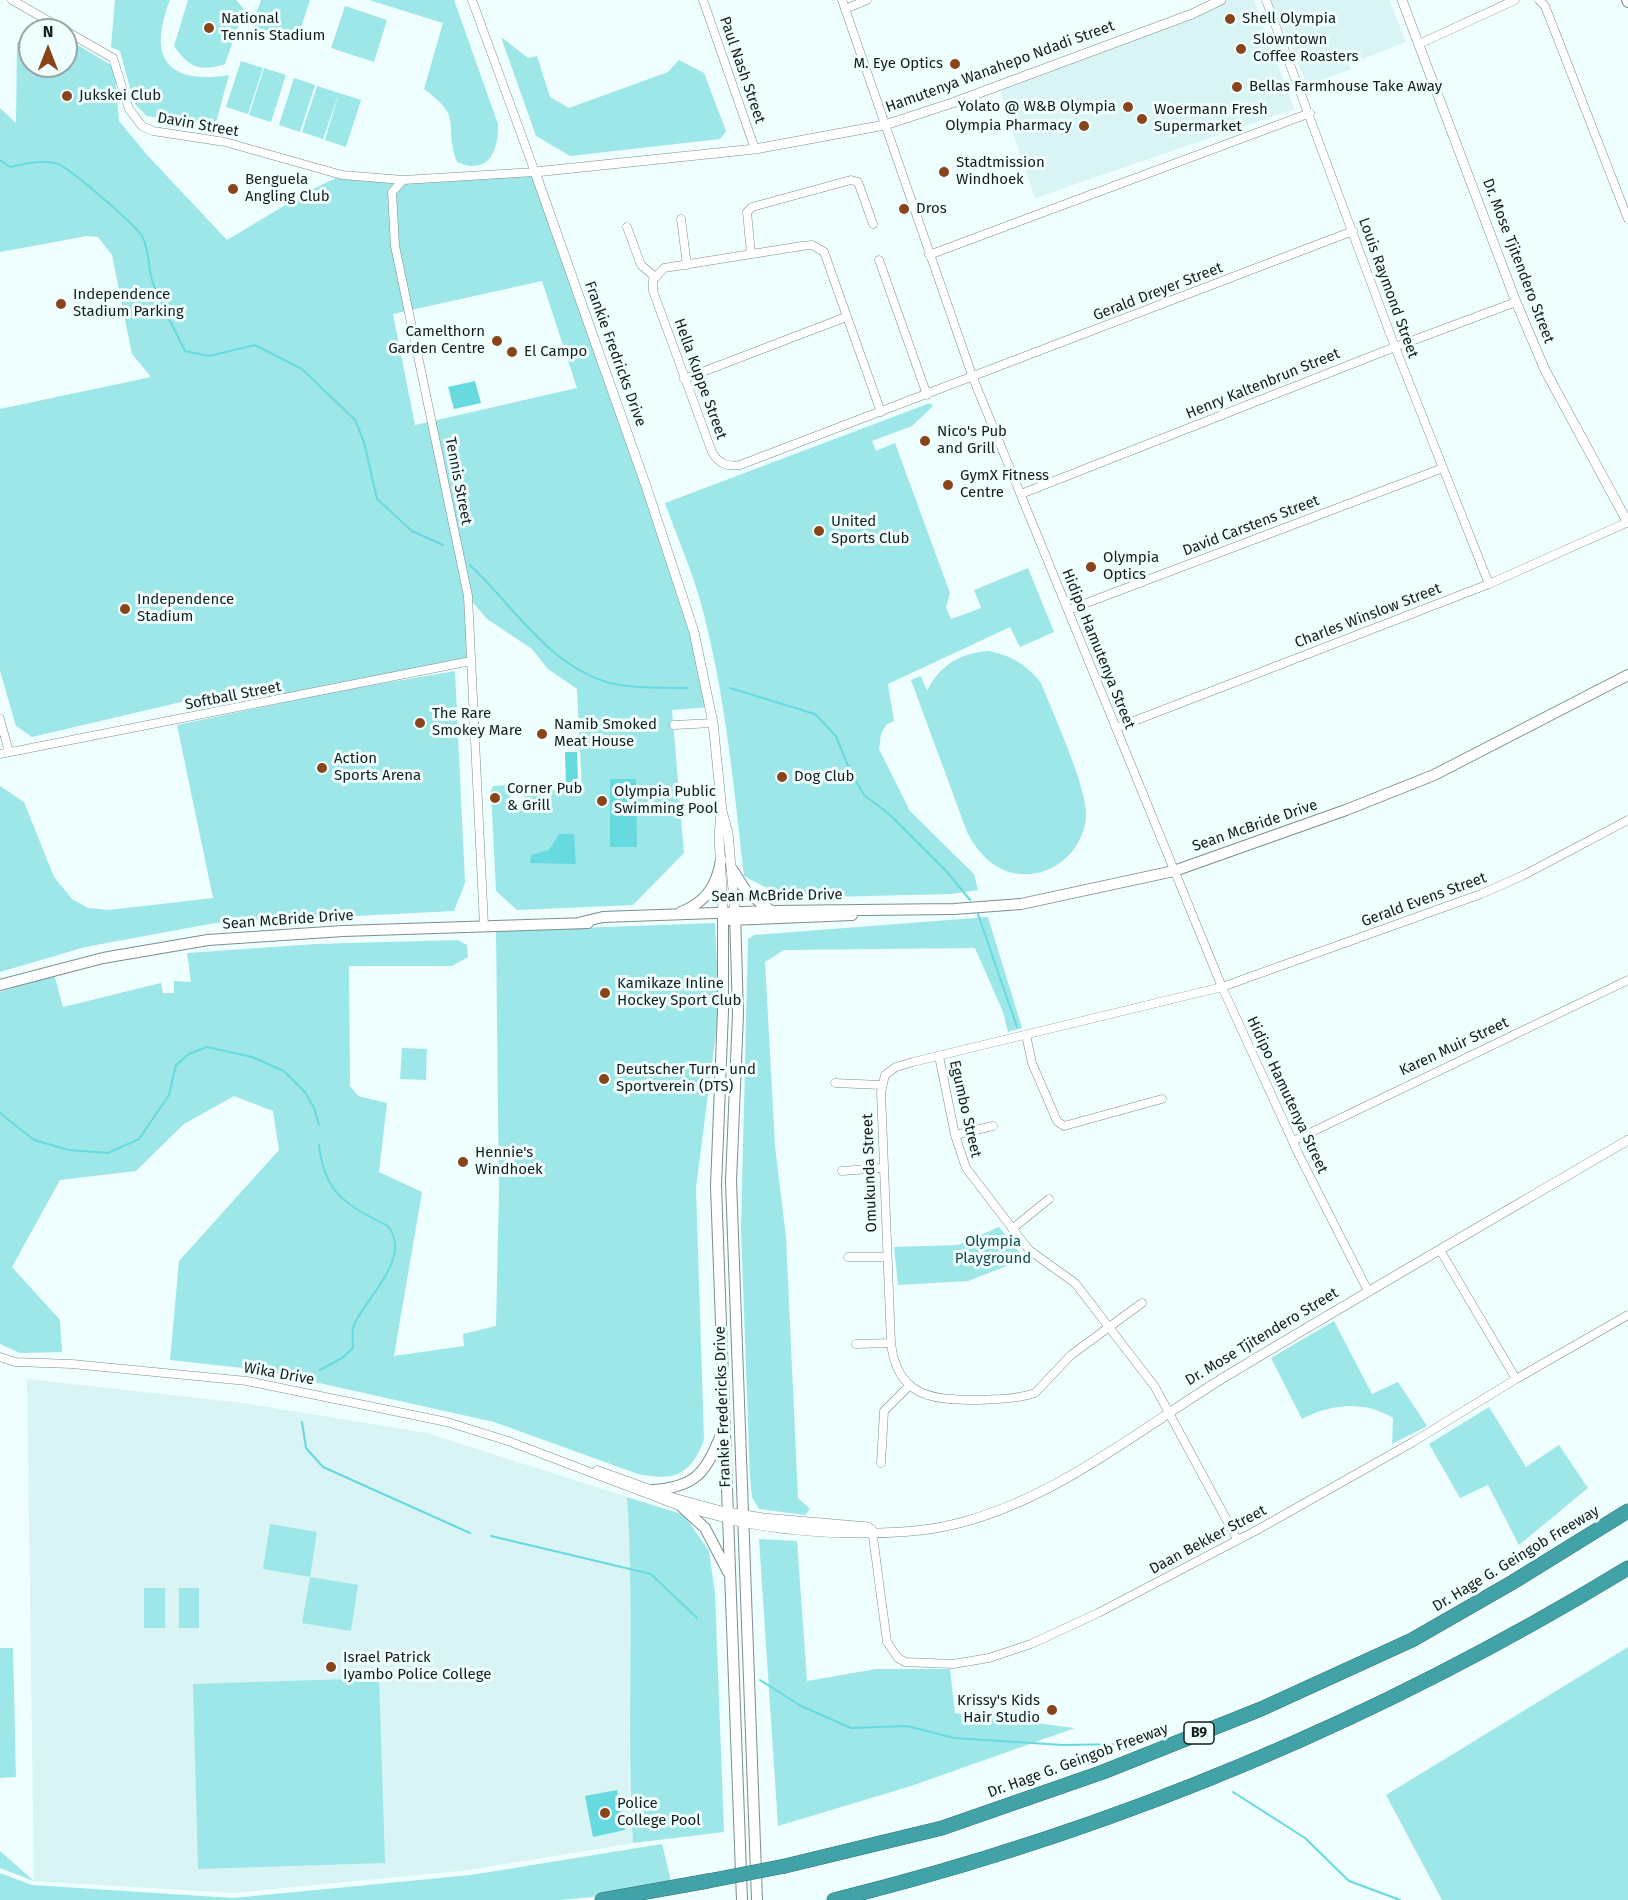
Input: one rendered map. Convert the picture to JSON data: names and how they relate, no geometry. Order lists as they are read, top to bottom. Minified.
{"streets":{"highway":["Dr. Hage G. Geingob Freeway","B9"],"main road":["Sean McBride Drive","Frankie Fredericks Drive"],"street":["Hamutenya Wanahepo Ndadi Street","Paul Nash Street","Davin Street","Dr. Mose Tjitendero Street","Louis Raymond Street","Gerald Dreyer Street","Frankie Fredricks Drive","Hella Kuppe Street","Henry Kaltenbrun Street","Tennis Street","David Carstens Street","Charles Winslow Street","Hidipo Hamutenya Street","Softball Street","Gerald Evens Street","Karen Muir Street","Egumbo Street","Omukunda Street","Wika Drive","Daan Bekker Street"]},"crossings":[["Hamutenya Wanahepo Ndadi Street","Paul Nash Street"],["Hamutenya Wanahepo Ndadi Street","Frankie Fredricks Drive"],["Hamutenya Wanahepo Ndadi Street","Hidipo Hamutenya Street"],["Davin Street","Tennis Street"],["Dr. Mose Tjitendero Street","Henry Kaltenbrun Street"],["Dr. Mose Tjitendero Street","Charles Winslow Street"],["Dr. Mose Tjitendero Street","Hidipo Hamutenya Street"],["Dr. Mose Tjitendero Street","Egumbo Street"],["Dr. Mose Tjitendero Street","Wika Drive"],["Dr. Mose Tjitendero Street","Frankie Fredericks Drive"],["Dr. Mose Tjitendero Street","Daan Bekker Street"],["Louis Raymond Street","Gerald Dreyer Street"],["Louis Raymond Street","Henry Kaltenbrun Street"],["Louis Raymond Street","David Carstens Street"],["Louis Raymond Street","Charles Winslow Street"],["Gerald Dreyer Street","Hella Kuppe Street"],["Gerald Dreyer Street","Hidipo Hamutenya Street"],["Frankie Fredricks Drive","Sean McBride Drive"],["Frankie Fredricks Drive","Frankie Fredericks Drive"],["Hella Kuppe Street","Hidipo Hamutenya Street"],["Henry Kaltenbrun Street","Hidipo Hamutenya Street"],["Tennis Street","Softball Street"],["Tennis Street","Sean McBride Drive"],["David Carstens Street","Hidipo Hamutenya Street"],["Charles Winslow Street","Hidipo Hamutenya Street"],["Hidipo Hamutenya Street","Sean McBride Drive"],["Hidipo Hamutenya Street","Gerald Evens Street"],["Hidipo Hamutenya Street","Karen Muir Street"],["Sean McBride Drive","Frankie Fredericks Drive"],["Egumbo Street","Omukunda Street"],["Egumbo Street","Daan Bekker Street"],["Wika Drive","Frankie Fredericks Drive"]],"parks":["Olympia Playground"],"places":["Shell Olympia","National Tennis Stadium","Slowntown Coffee Roasters","M. Eye Optics","Bellas Farmhouse Take Away","Jukskei Club","Yolato @ W&B Olympia","Woermann Fresh Supermarket","Olympia Pharmacy","Stadtmission Windhoek","Benguela Angling Club","Dros","Independence Stadium Parking","Camelthorn Garden Centre","El Campo","Nico's Pub and Grill","GymX Fitness Centre","United Sports Club","Olympia Optics","Independence Stadium","The Rare Smokey Mare","Namib Smoked Meat House","Action Sports Arena","Dog Club","Corner Pub & Grill","Olympia Public Swimming Pool","Kamikaze Inline Hockey Sport Club","Deutscher Turn- und Sportverein (DTS)","Hennie's Windhoek","Israel Patrick Iyambo Police College","Krissy's Kids Hair Studio","Police College Pool"],"north":"top"}
